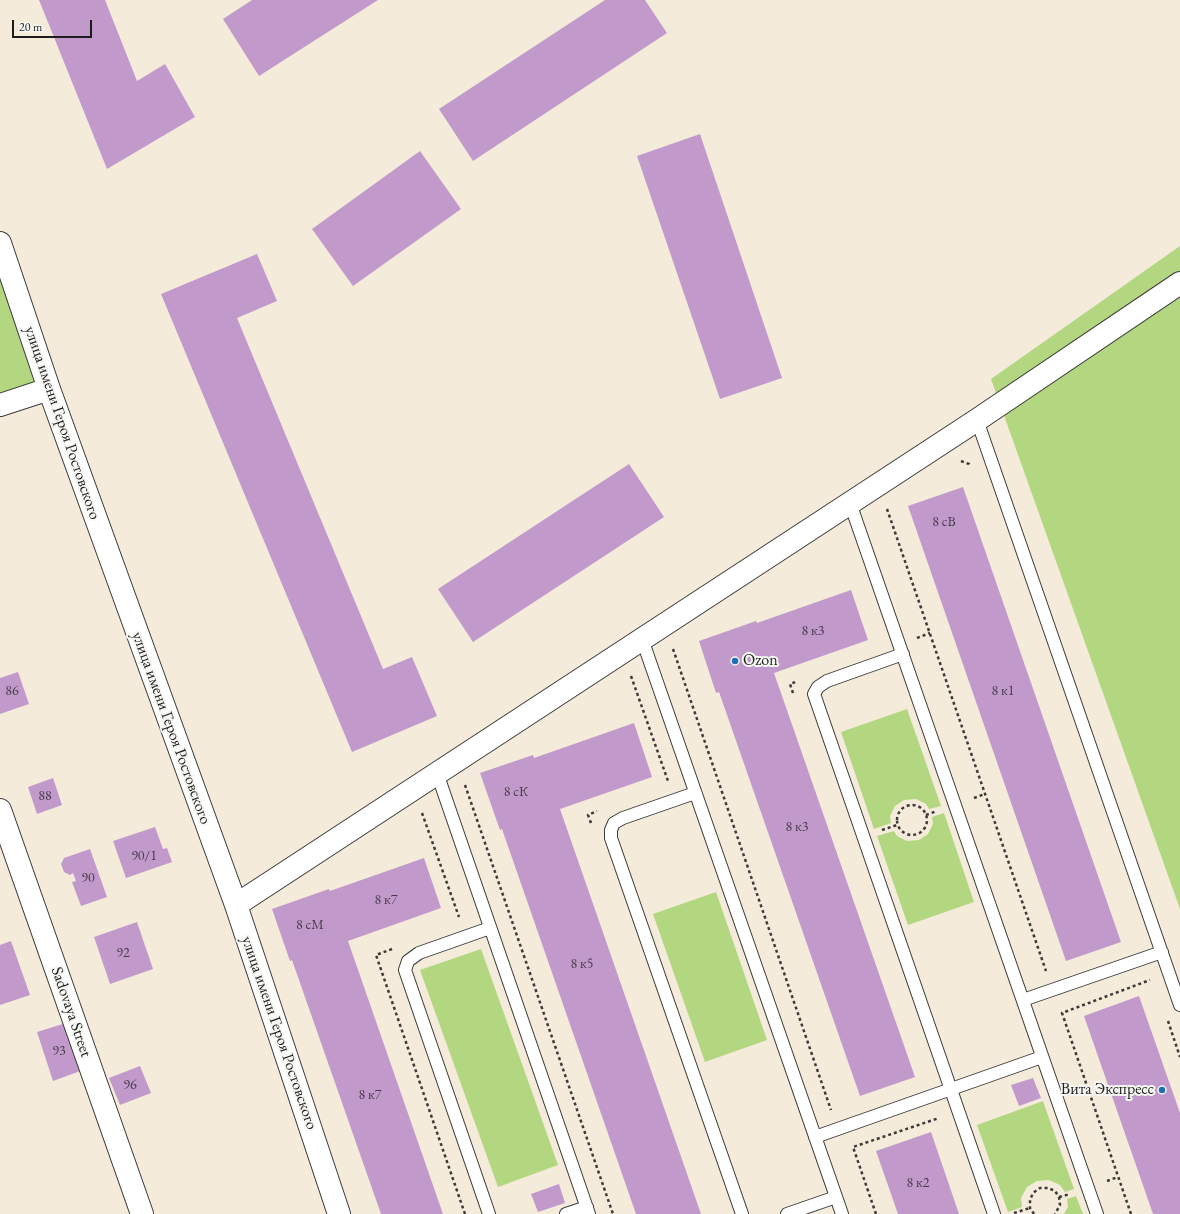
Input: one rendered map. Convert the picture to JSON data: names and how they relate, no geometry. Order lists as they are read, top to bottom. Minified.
{"streets":{"street":["улица имени Героя Ростовского","Sadovaya Street"]},"places":["Ozon","Вита Экспресс"],"house_numbers":["8 сВ","8 к3","86","8 к1","8 сК","88","8 к3","90/1","90","8 к7","8 сМ","92","8 к5","93","96","8 к7","8 к2"],"scale_bar":"20 m"}
